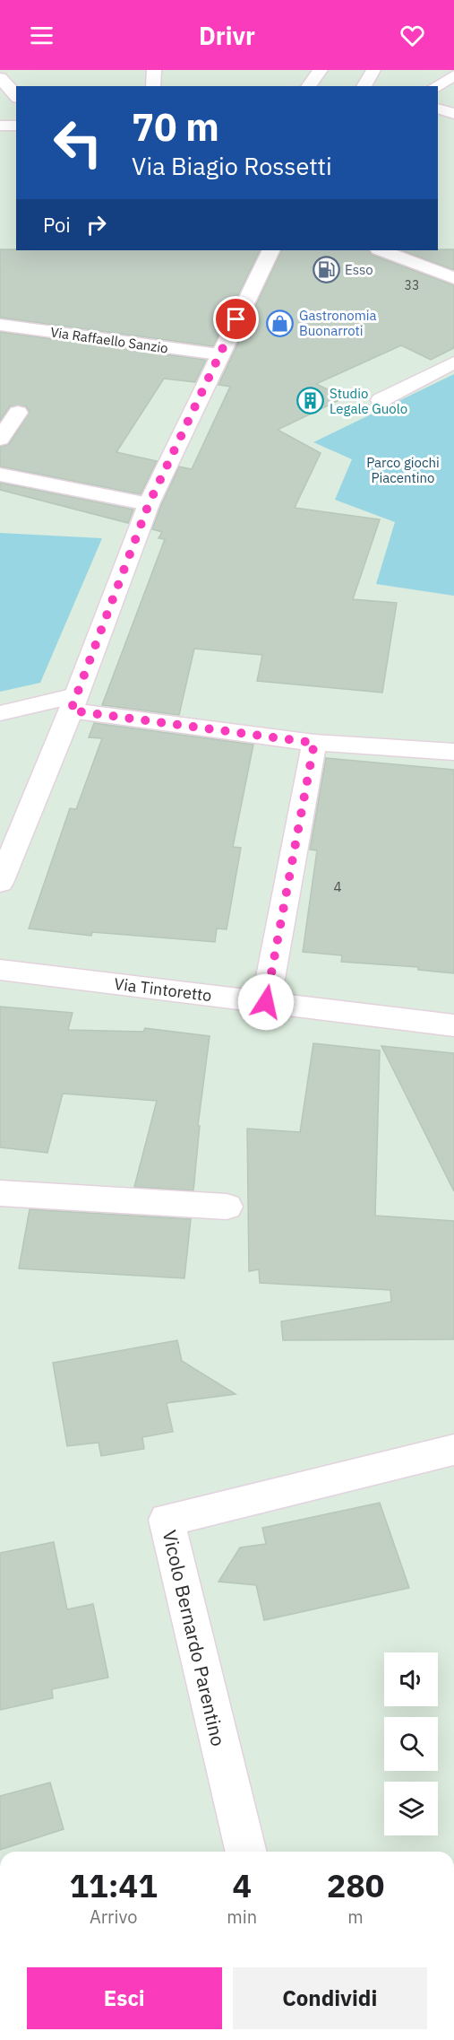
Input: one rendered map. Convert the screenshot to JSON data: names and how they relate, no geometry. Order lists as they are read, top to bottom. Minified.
{"streets":{"street":["Via Raffaello Sanzio","Via Tintoretto","Vicolo Bernardo Parentino"]},"parks":["Parco giochi Piacentino"],"places":{"fuel station":["Esso"],"shop":["Gastronomia Buonarroti"],"building":["Studio Legale Guolo"]},"house_numbers":["33","4"],"page":{"header":"Drivr","turn":["70 m","Via Biagio Rossetti"],"then":"Poi","eta":["11:41","Arrivo","4","min","280","m"],"buttons":["Esci","Condividi"]}}
